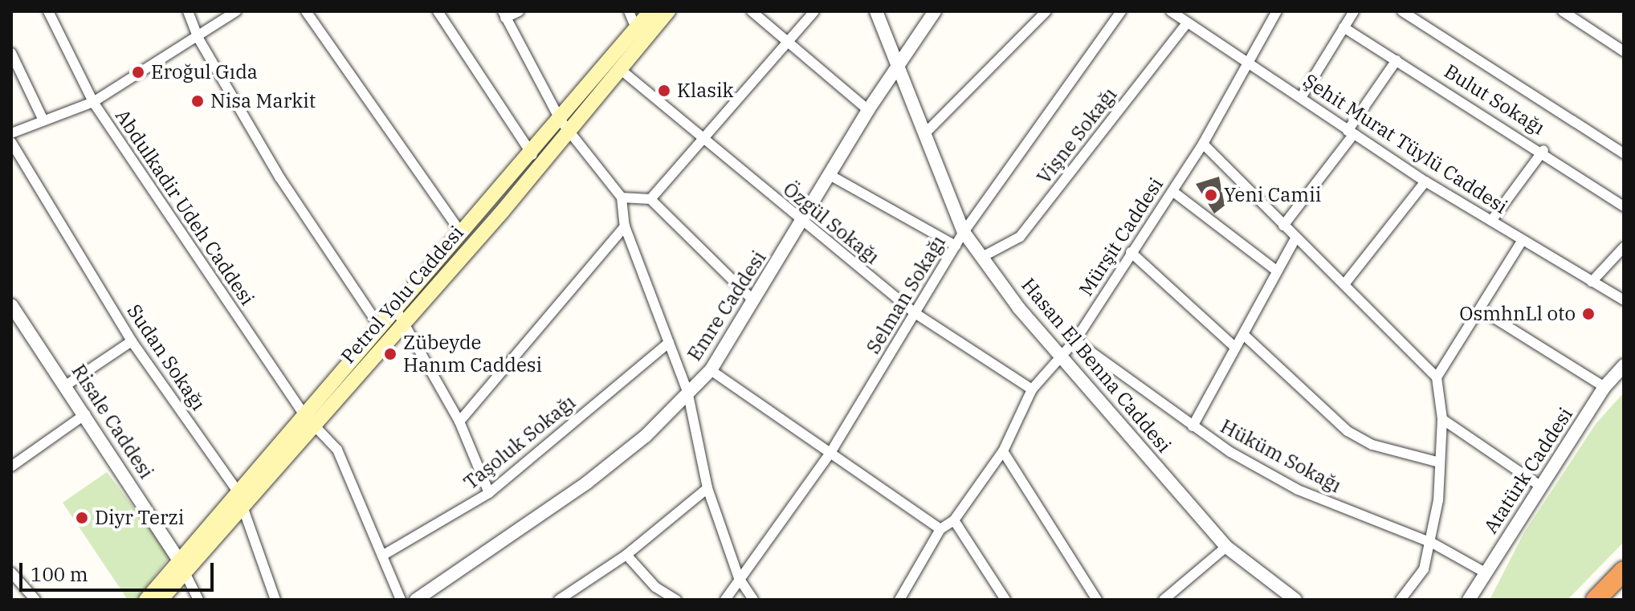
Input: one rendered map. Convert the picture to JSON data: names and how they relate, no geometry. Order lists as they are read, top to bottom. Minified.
{"streets":{"main road":["Petrol Yolu Caddesi"],"street":["Bulut Sokağı","Vişne Sokağı","Şehit Murat Tüylü Caddesi","Abdulkadir Udeh Caddesi","Özgül Sokağı","Mürşit Caddesi","Selman Sokağı","Emre Caddesi","Sudan Sokağı","Hasan El Benna Caddesi","Risale Caddesi","Taşoluk Sokağı","Hüküm Sokağı","Atatürk Caddesi"]},"crossings":[["Vişne Sokağı","Şehit Murat Tüylü Caddesi"],["Vişne Sokağı","Hasan El Benna Caddesi"],["Şehit Murat Tüylü Caddesi","Mürşit Caddesi"],["Abdulkadir Udeh Caddesi","Petrol Yolu Caddesi"],["Abdulkadir Udeh Caddesi","Taşoluk Sokağı"],["Özgül Sokağı","Mürşit Caddesi"],["Özgül Sokağı","Petrol Yolu Caddesi"],["Özgül Sokağı","Selman Sokağı"],["Özgül Sokağı","Emre Caddesi"],["Mürşit Caddesi","Hasan El Benna Caddesi"],["Mürşit Caddesi","Hüküm Sokağı"],["Petrol Yolu Caddesi","Sudan Sokağı"],["Petrol Yolu Caddesi","Risale Caddesi"],["Selman Sokağı","Hasan El Benna Caddesi"],["Emre Caddesi","Hasan El Benna Caddesi"],["Hüküm Sokağı","Atatürk Caddesi"]],"places":["Eroğul Gıda","Klasik","Nisa Markit","Yeni Camii","OsmhnLl oto","Zübeyde Hanım Caddesi","Diyr Terzi"],"scale_bar":"100 m"}
